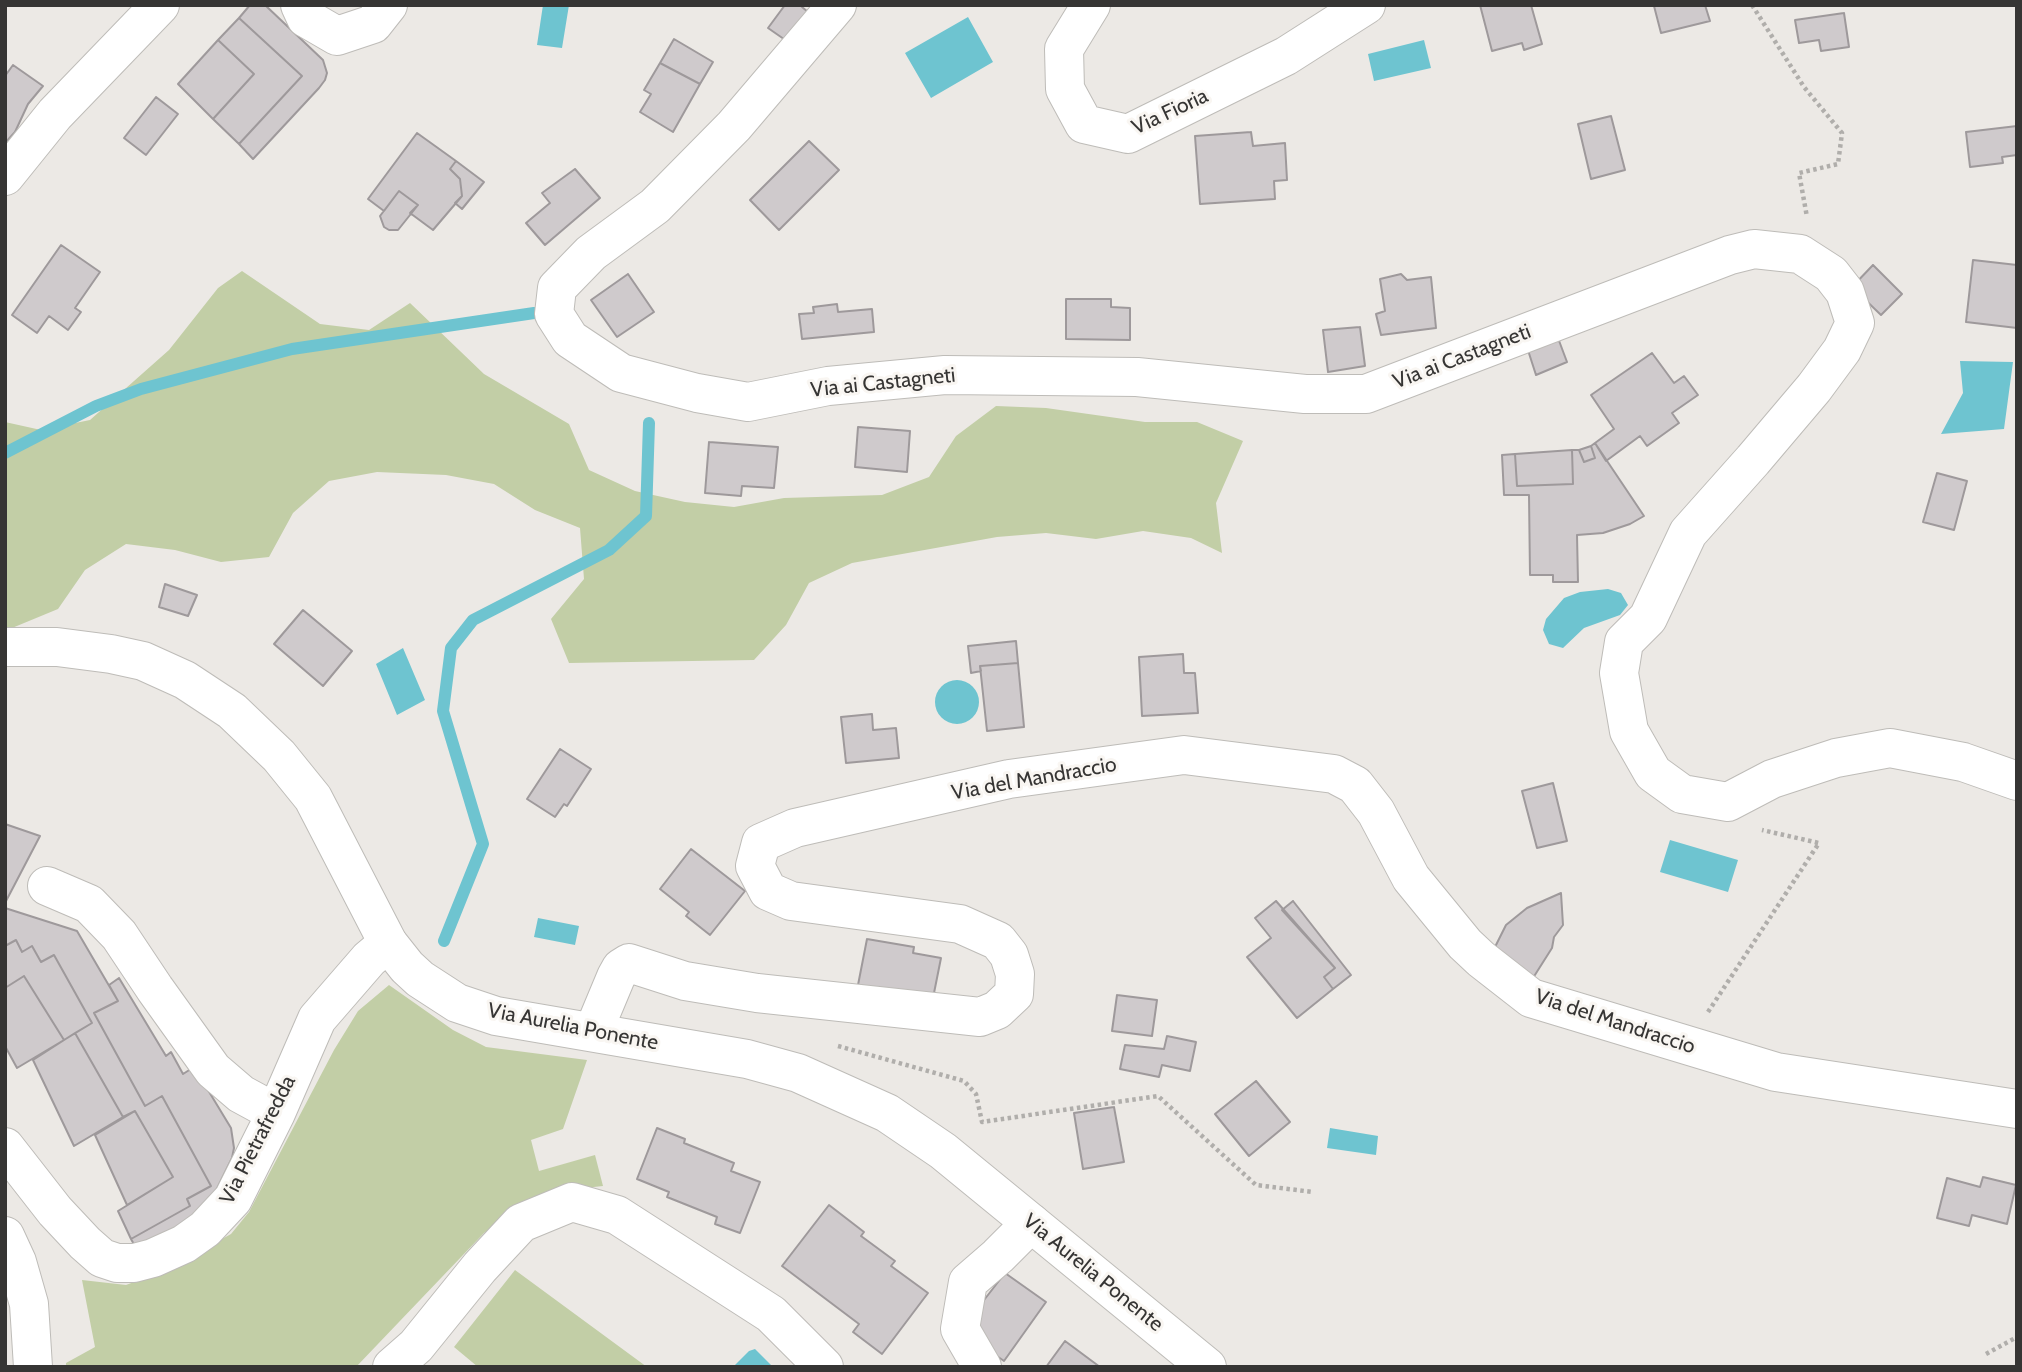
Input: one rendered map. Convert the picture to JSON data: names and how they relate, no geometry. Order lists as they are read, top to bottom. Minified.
{"streets":{"street":["Via Fioria","Via ai Castagneti","Via del Mandraccio","Via Aurelia Ponente","Via Pietrafredda"]},"crossings":[["Via del Mandraccio","Via Aurelia Ponente"],["Via Aurelia Ponente","Via Pietrafredda"]]}
